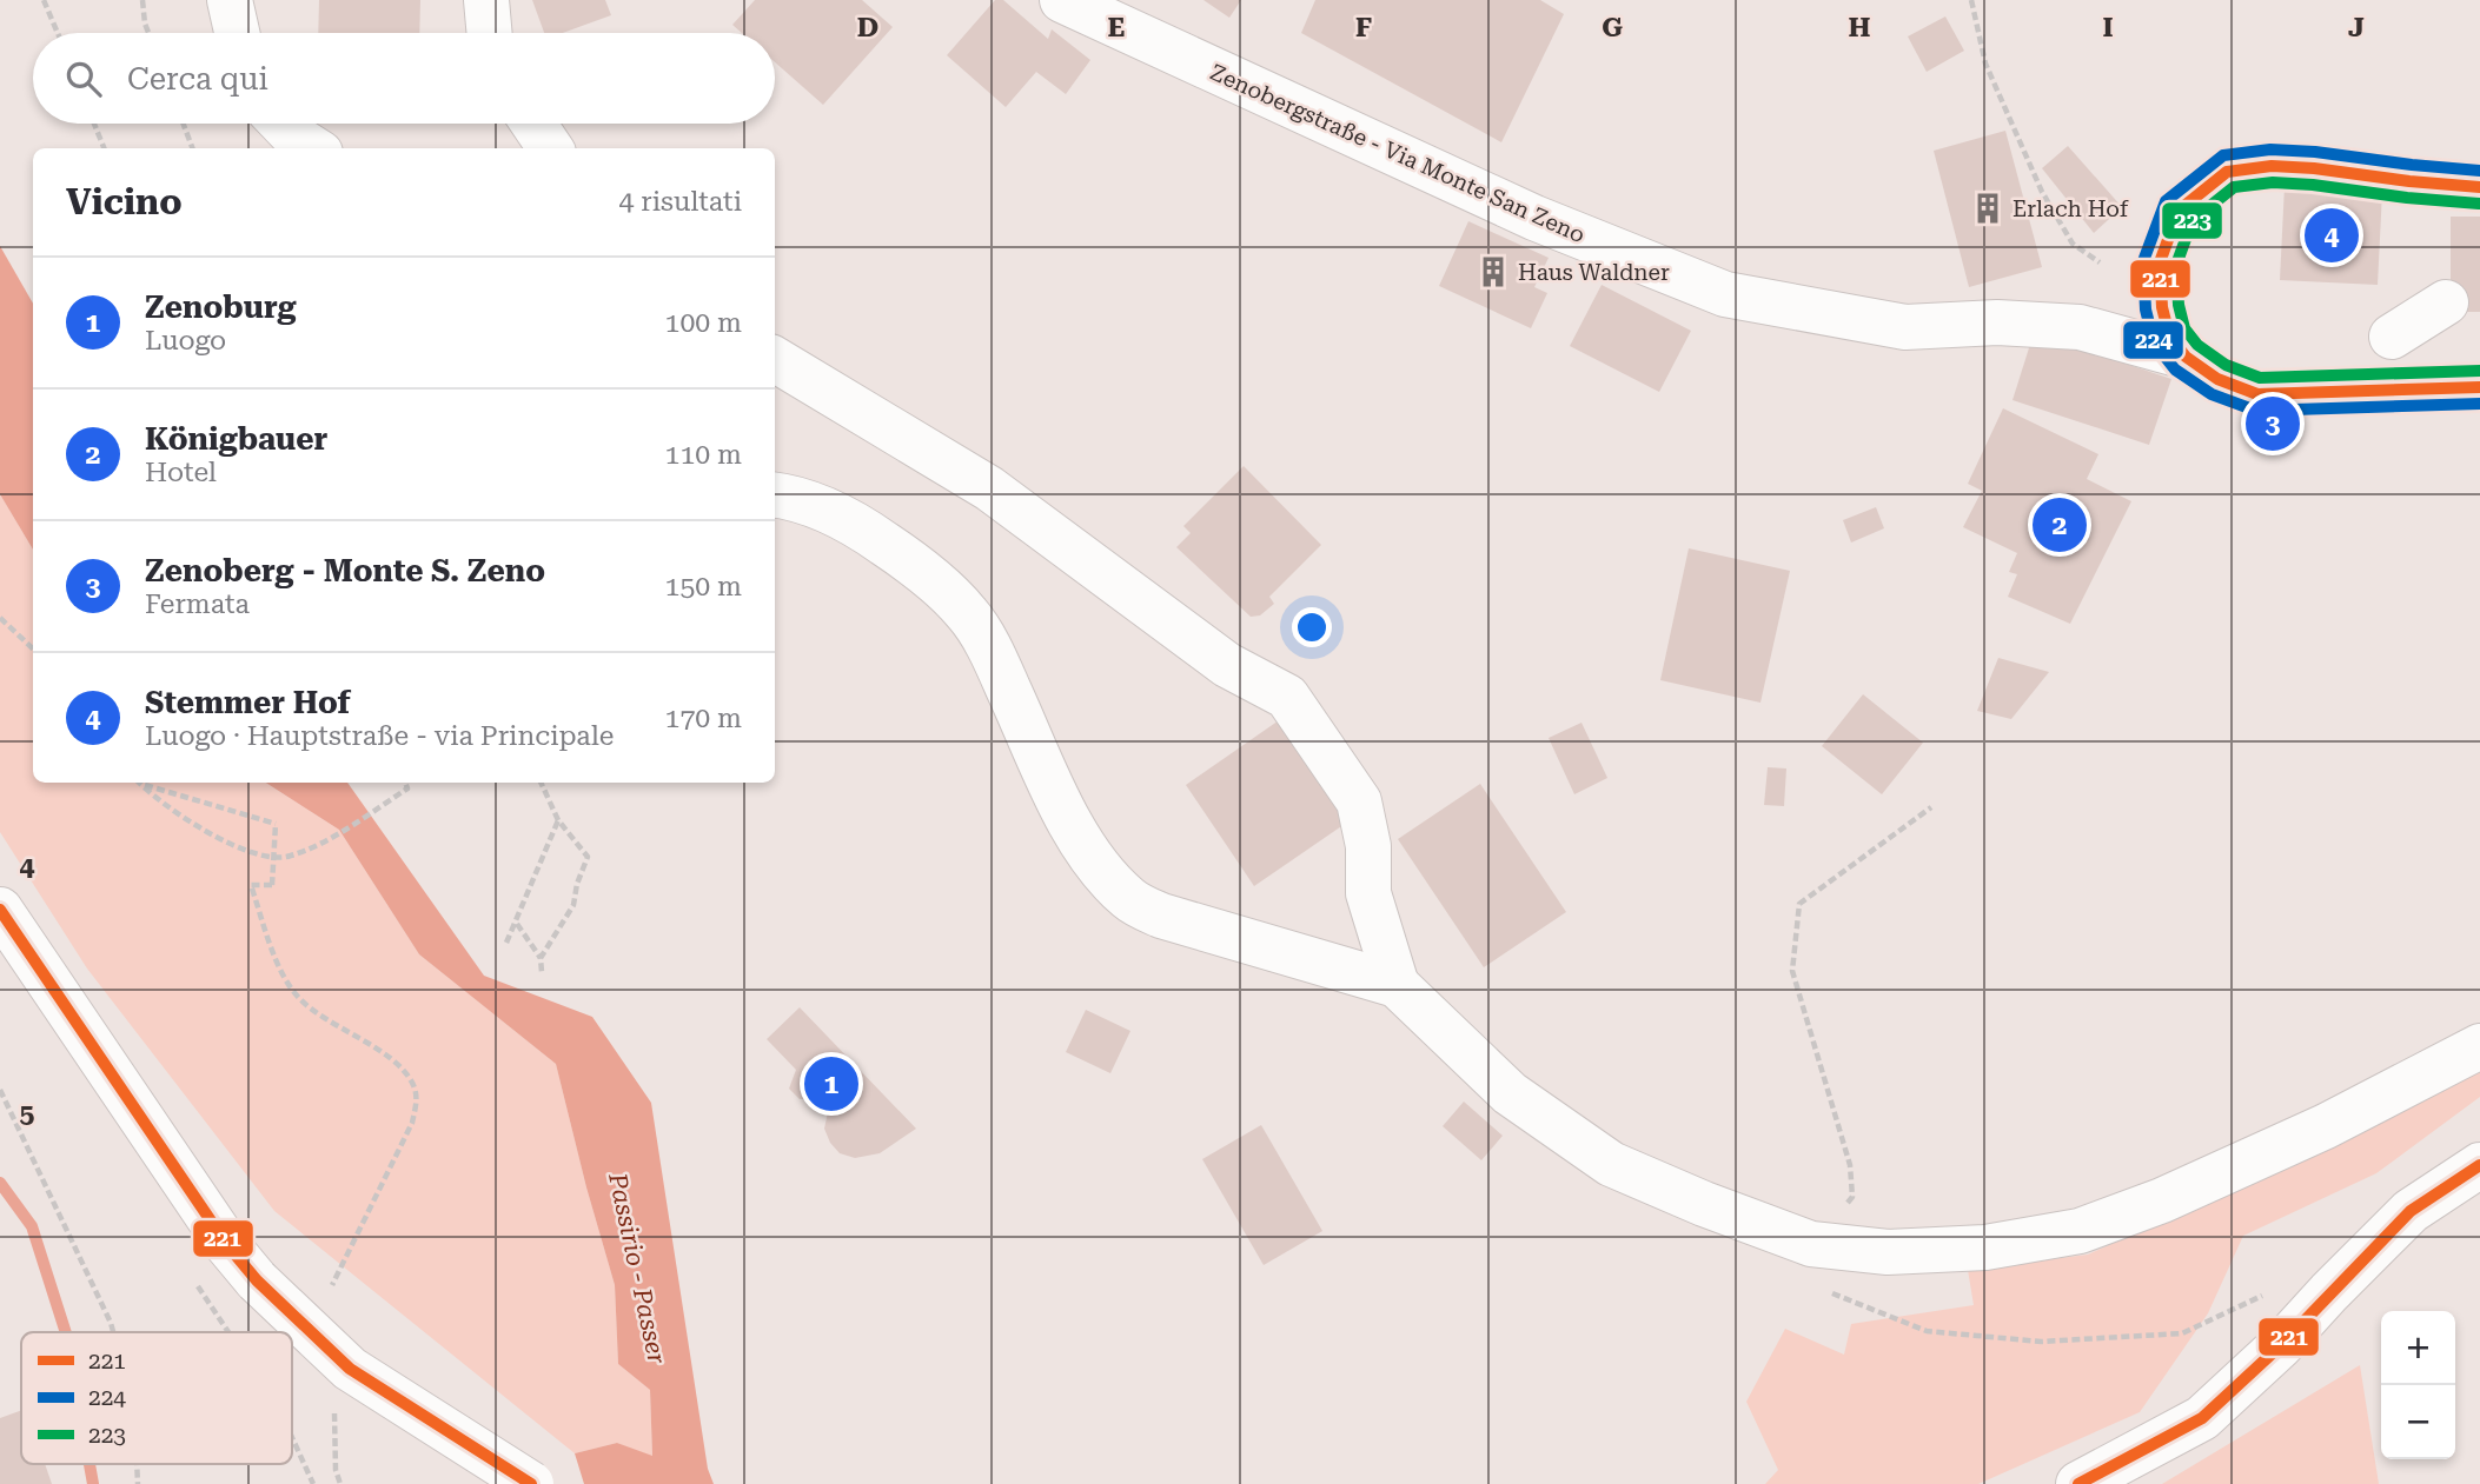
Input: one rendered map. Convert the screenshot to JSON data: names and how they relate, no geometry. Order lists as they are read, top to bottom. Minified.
{"streets":{"street":["Zenobergstraße - Via Monte San Zeno"]},"water":["Passirio - Passer"],"places":{"building":["Erlach Hof","Haus Waldner"]},"lines":["transit line 224","transit line 221","transit line 223"],"legend":["221","224","223"],"page":{"search":"Cerca qui","heading":["Vicino","4 risultati"],"pins":["4","3","2","1"],"list":[{"mark":"1","name":"Zenoburg","note":"Luogo","value":"100 m"},{"mark":"2","name":"Königbauer","note":"Hotel","value":"110 m"},{"mark":"3","name":"Zenoberg - Monte S. Zeno","note":"Fermata","value":"150 m"},{"mark":"4","name":"Stemmer Hof","note":"Luogo · Hauptstraße - via Principale","value":"170 m"}],"map_buttons":["+","−"]},"grid":{"columns":["D","E","F","G","H","I","J"],"rows":["4","5"]}}
